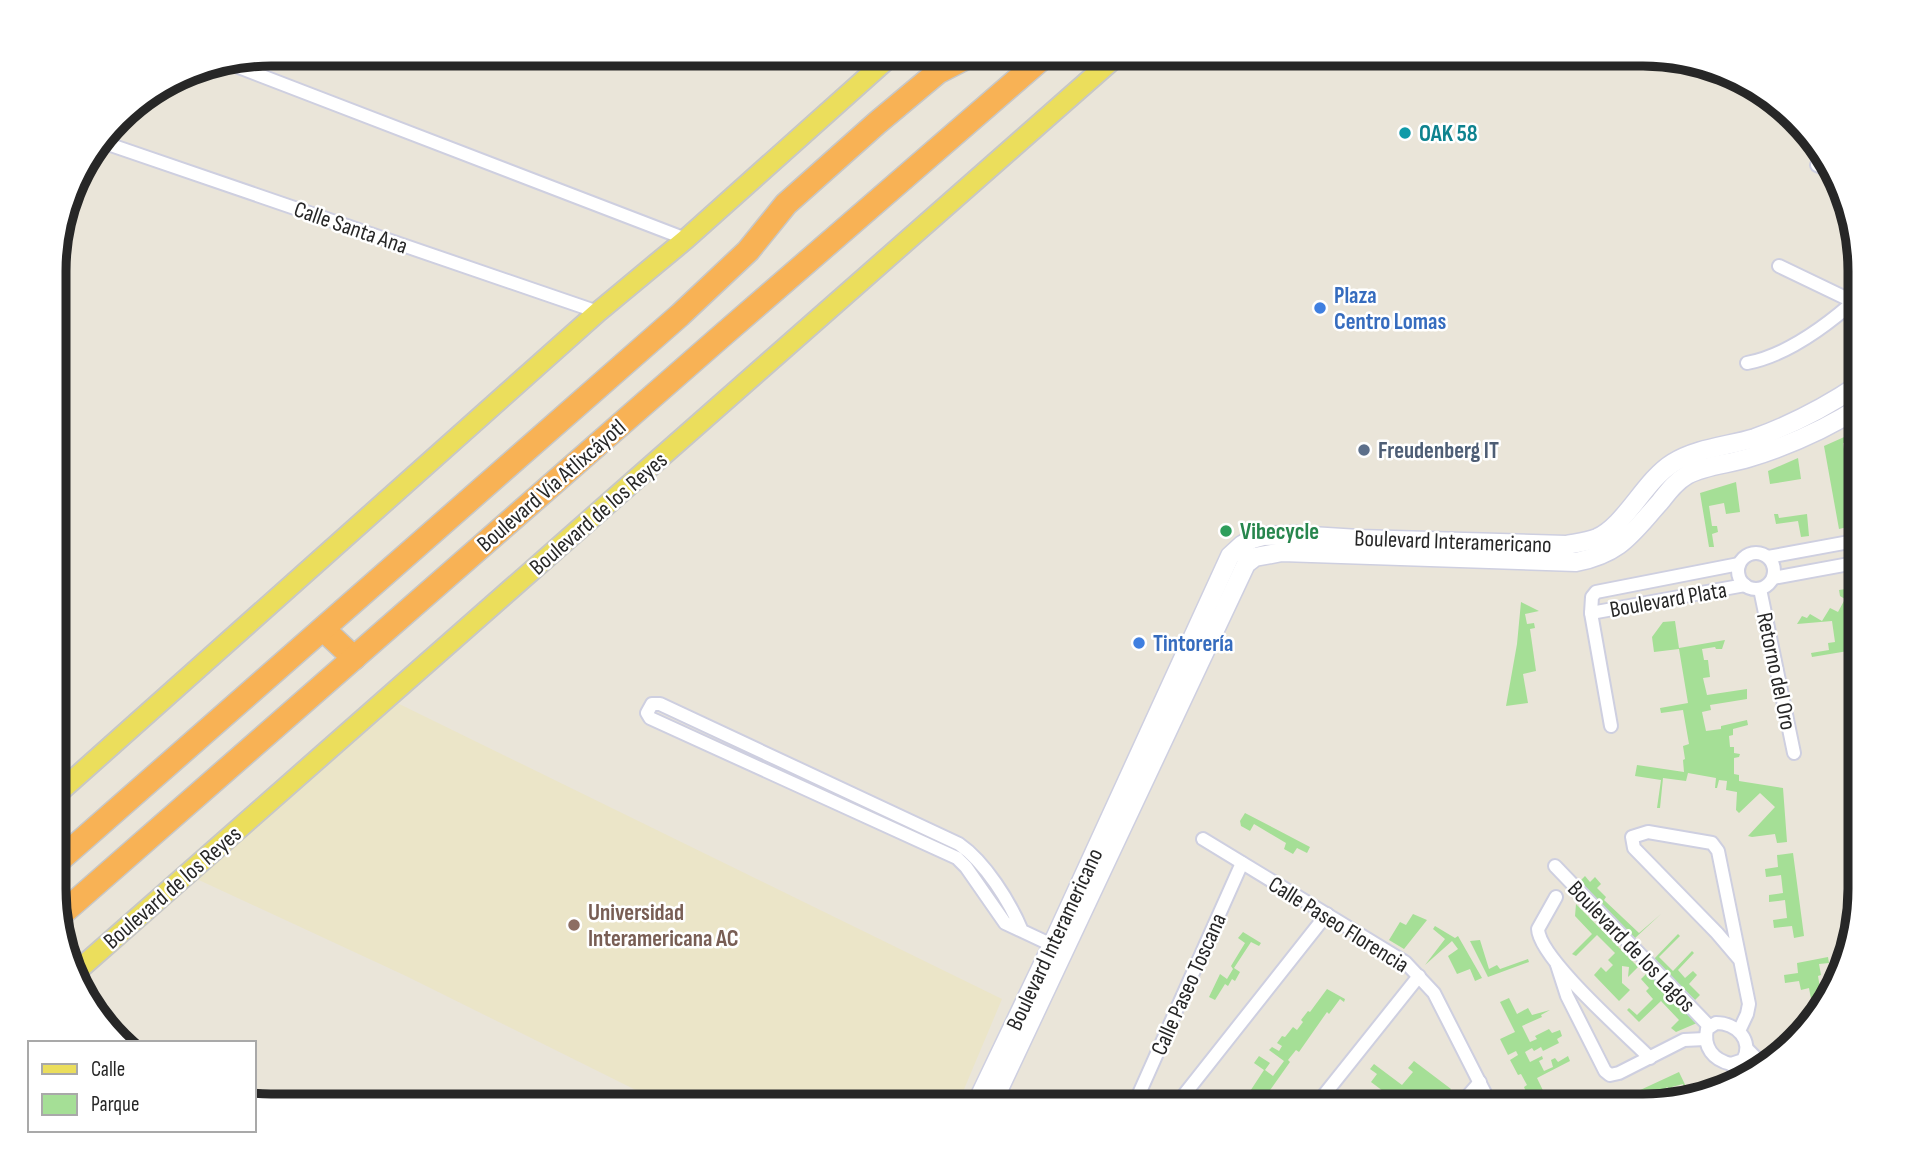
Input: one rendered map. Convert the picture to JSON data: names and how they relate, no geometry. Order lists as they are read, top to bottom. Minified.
{"streets":{"highway":["Boulevard Vía Atlixcáyotl"],"main road":["Boulevard de los Reyes","Boulevard Interamericano"],"street":["Calle Santa Ana","Boulevard Plata","Retorno del Oro","Calle Paseo Florencia","Boulevard de los Lagos","Calle Paseo Toscana"]},"crossings":[["Boulevard Plata","Retorno del Oro"],["Calle Paseo Florencia","Calle Paseo Toscana"]],"places":["OAK 58","Plaza Centro Lomas","Freudenberg IT","Vibecycle","Tintorería","Universidad Interamericana AC"],"legend":["Calle","Parque"]}
